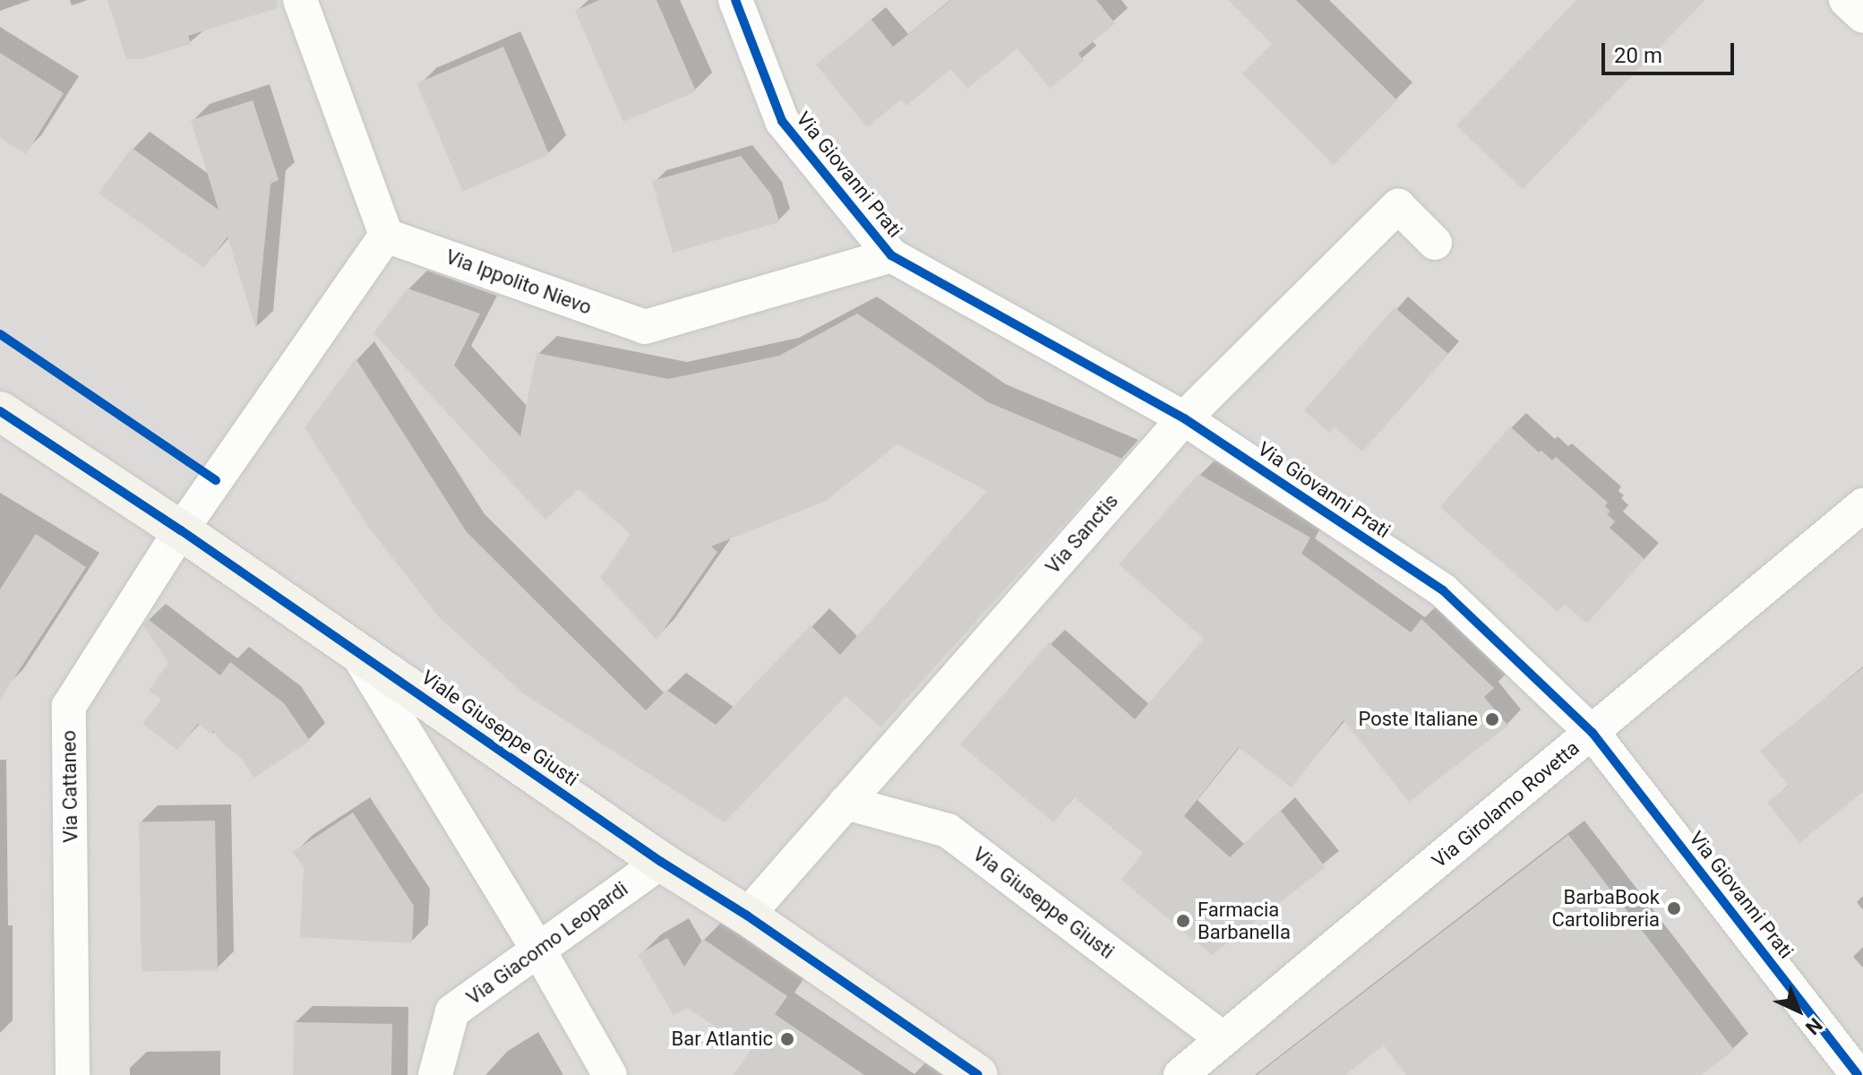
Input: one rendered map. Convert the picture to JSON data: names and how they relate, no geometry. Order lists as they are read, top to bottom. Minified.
{"streets":{"street":["Via Giovanni Prati","Via Ippolito Nievo","Via Sanctis","Viale Giuseppe Giusti","Via Cattaneo","Via Girolamo Rovetta","Via Giuseppe Giusti","Via Giacomo Leopardi"]},"crossings":[["Via Giovanni Prati","Via Ippolito Nievo"],["Via Giovanni Prati","Via Sanctis"],["Via Giovanni Prati","Via Girolamo Rovetta"],["Via Ippolito Nievo","Via Cattaneo"],["Via Sanctis","Viale Giuseppe Giusti"],["Via Sanctis","Via Giuseppe Giusti"],["Viale Giuseppe Giusti","Via Cattaneo"],["Viale Giuseppe Giusti","Via Giacomo Leopardi"],["Via Girolamo Rovetta","Via Giuseppe Giusti"]],"places":["Poste Italiane","BarbaBook Cartolibreria","Farmacia Barbanella","Bar Atlantic"],"scale_bar":"20 m","north":"bottom right"}
